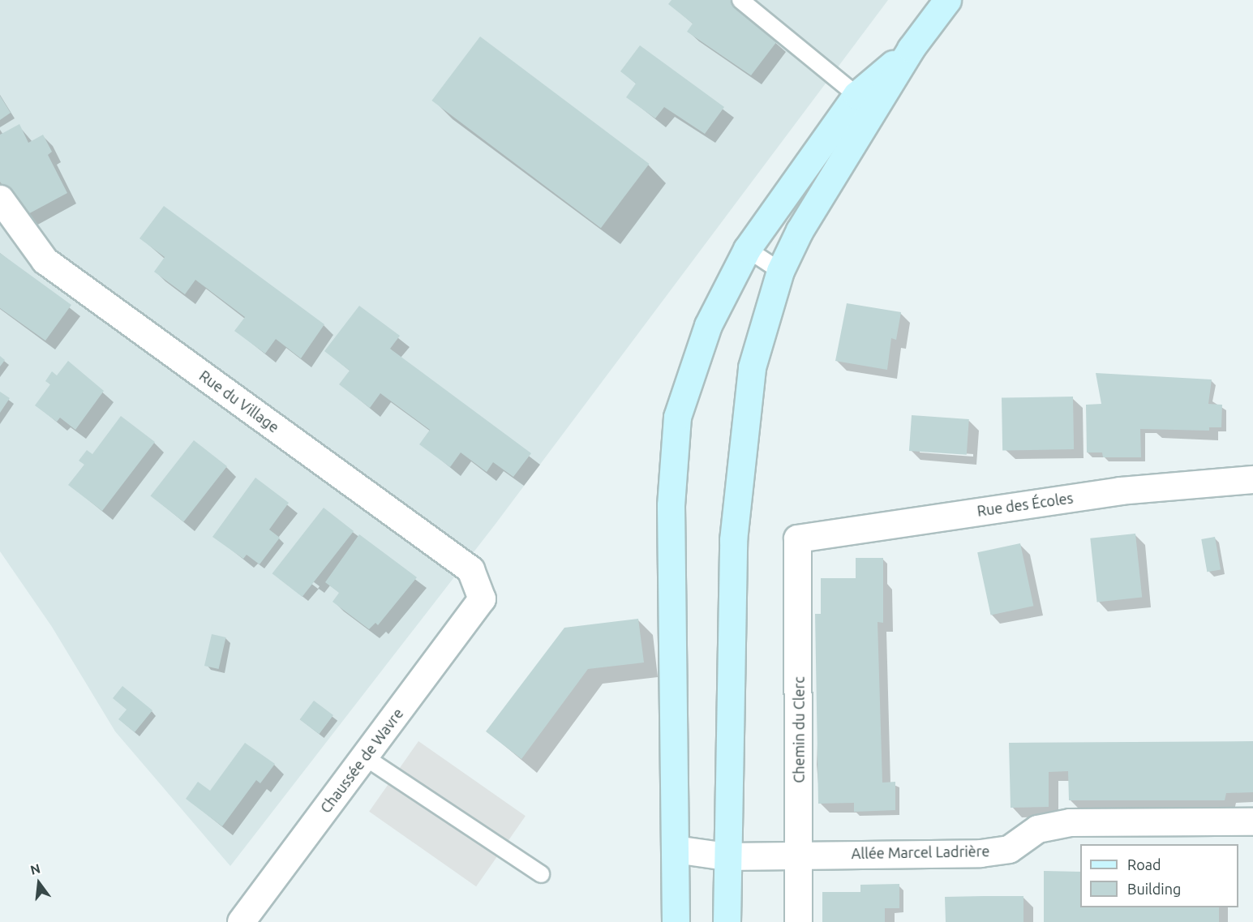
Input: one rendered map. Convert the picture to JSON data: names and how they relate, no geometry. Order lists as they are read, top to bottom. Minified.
{"streets":{"street":["Rue du Village","Rue des Écoles","Chemin du Clerc","Chaussée de Wavre","Allée Marcel Ladrière"]},"crossings":[["Rue du Village","Chaussée de Wavre"],["Rue des Écoles","Chemin du Clerc"],["Chemin du Clerc","Allée Marcel Ladrière"]],"legend":["Road","Building"],"north":"top"}
